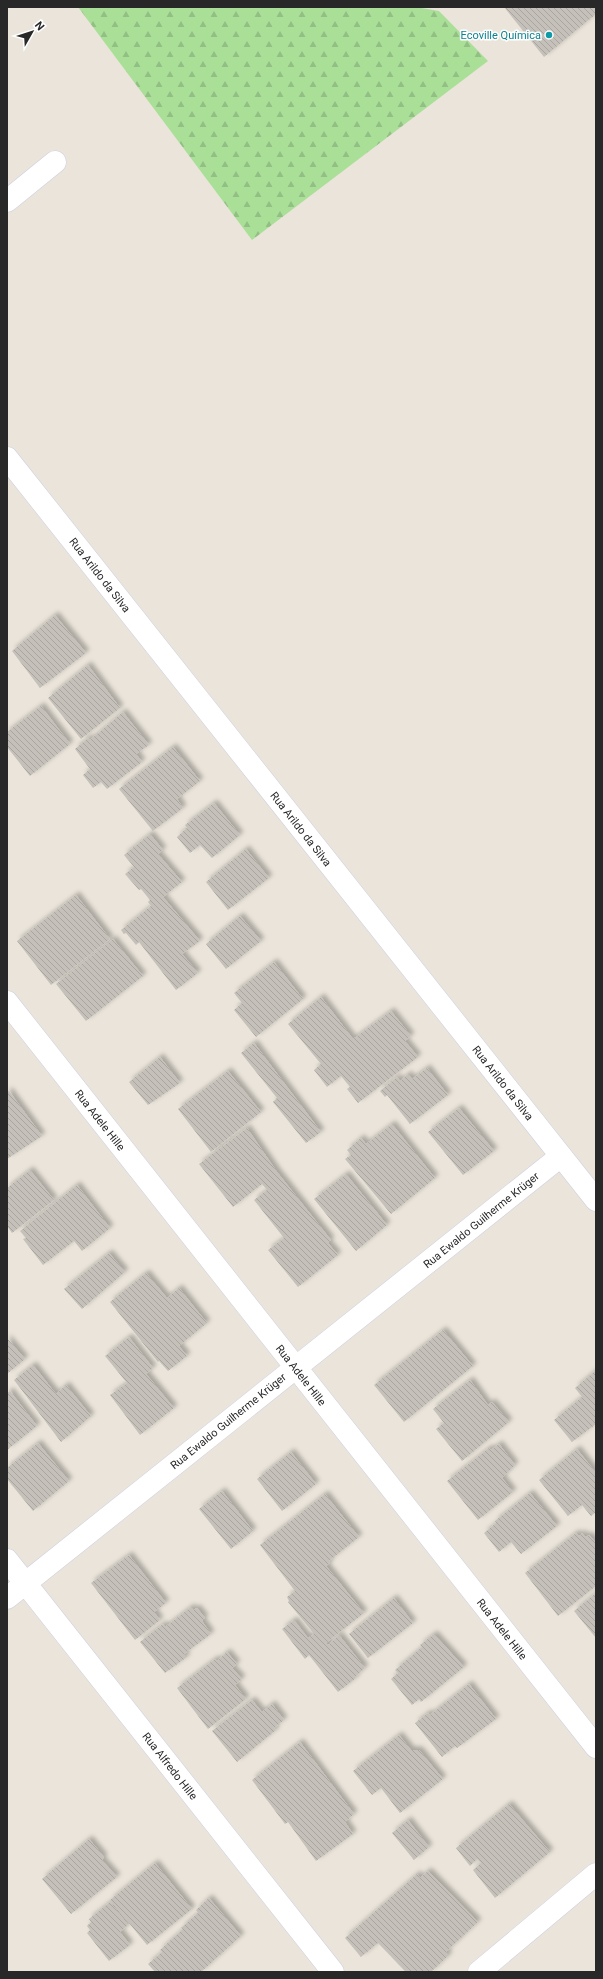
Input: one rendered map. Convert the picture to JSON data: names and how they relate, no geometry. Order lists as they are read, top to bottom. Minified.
{"streets":{"street":["Rua Arildo da Silva","Rua Adele Hille","Rua Ewaldo Guilherme Krüger","Rua Alfredo Hille"]},"crossings":[["Rua Arildo da Silva","Rua Ewaldo Guilherme Krüger"],["Rua Adele Hille","Rua Ewaldo Guilherme Krüger"],["Rua Ewaldo Guilherme Krüger","Rua Alfredo Hille"]],"places":["Ecoville Química"],"north":"top right"}
